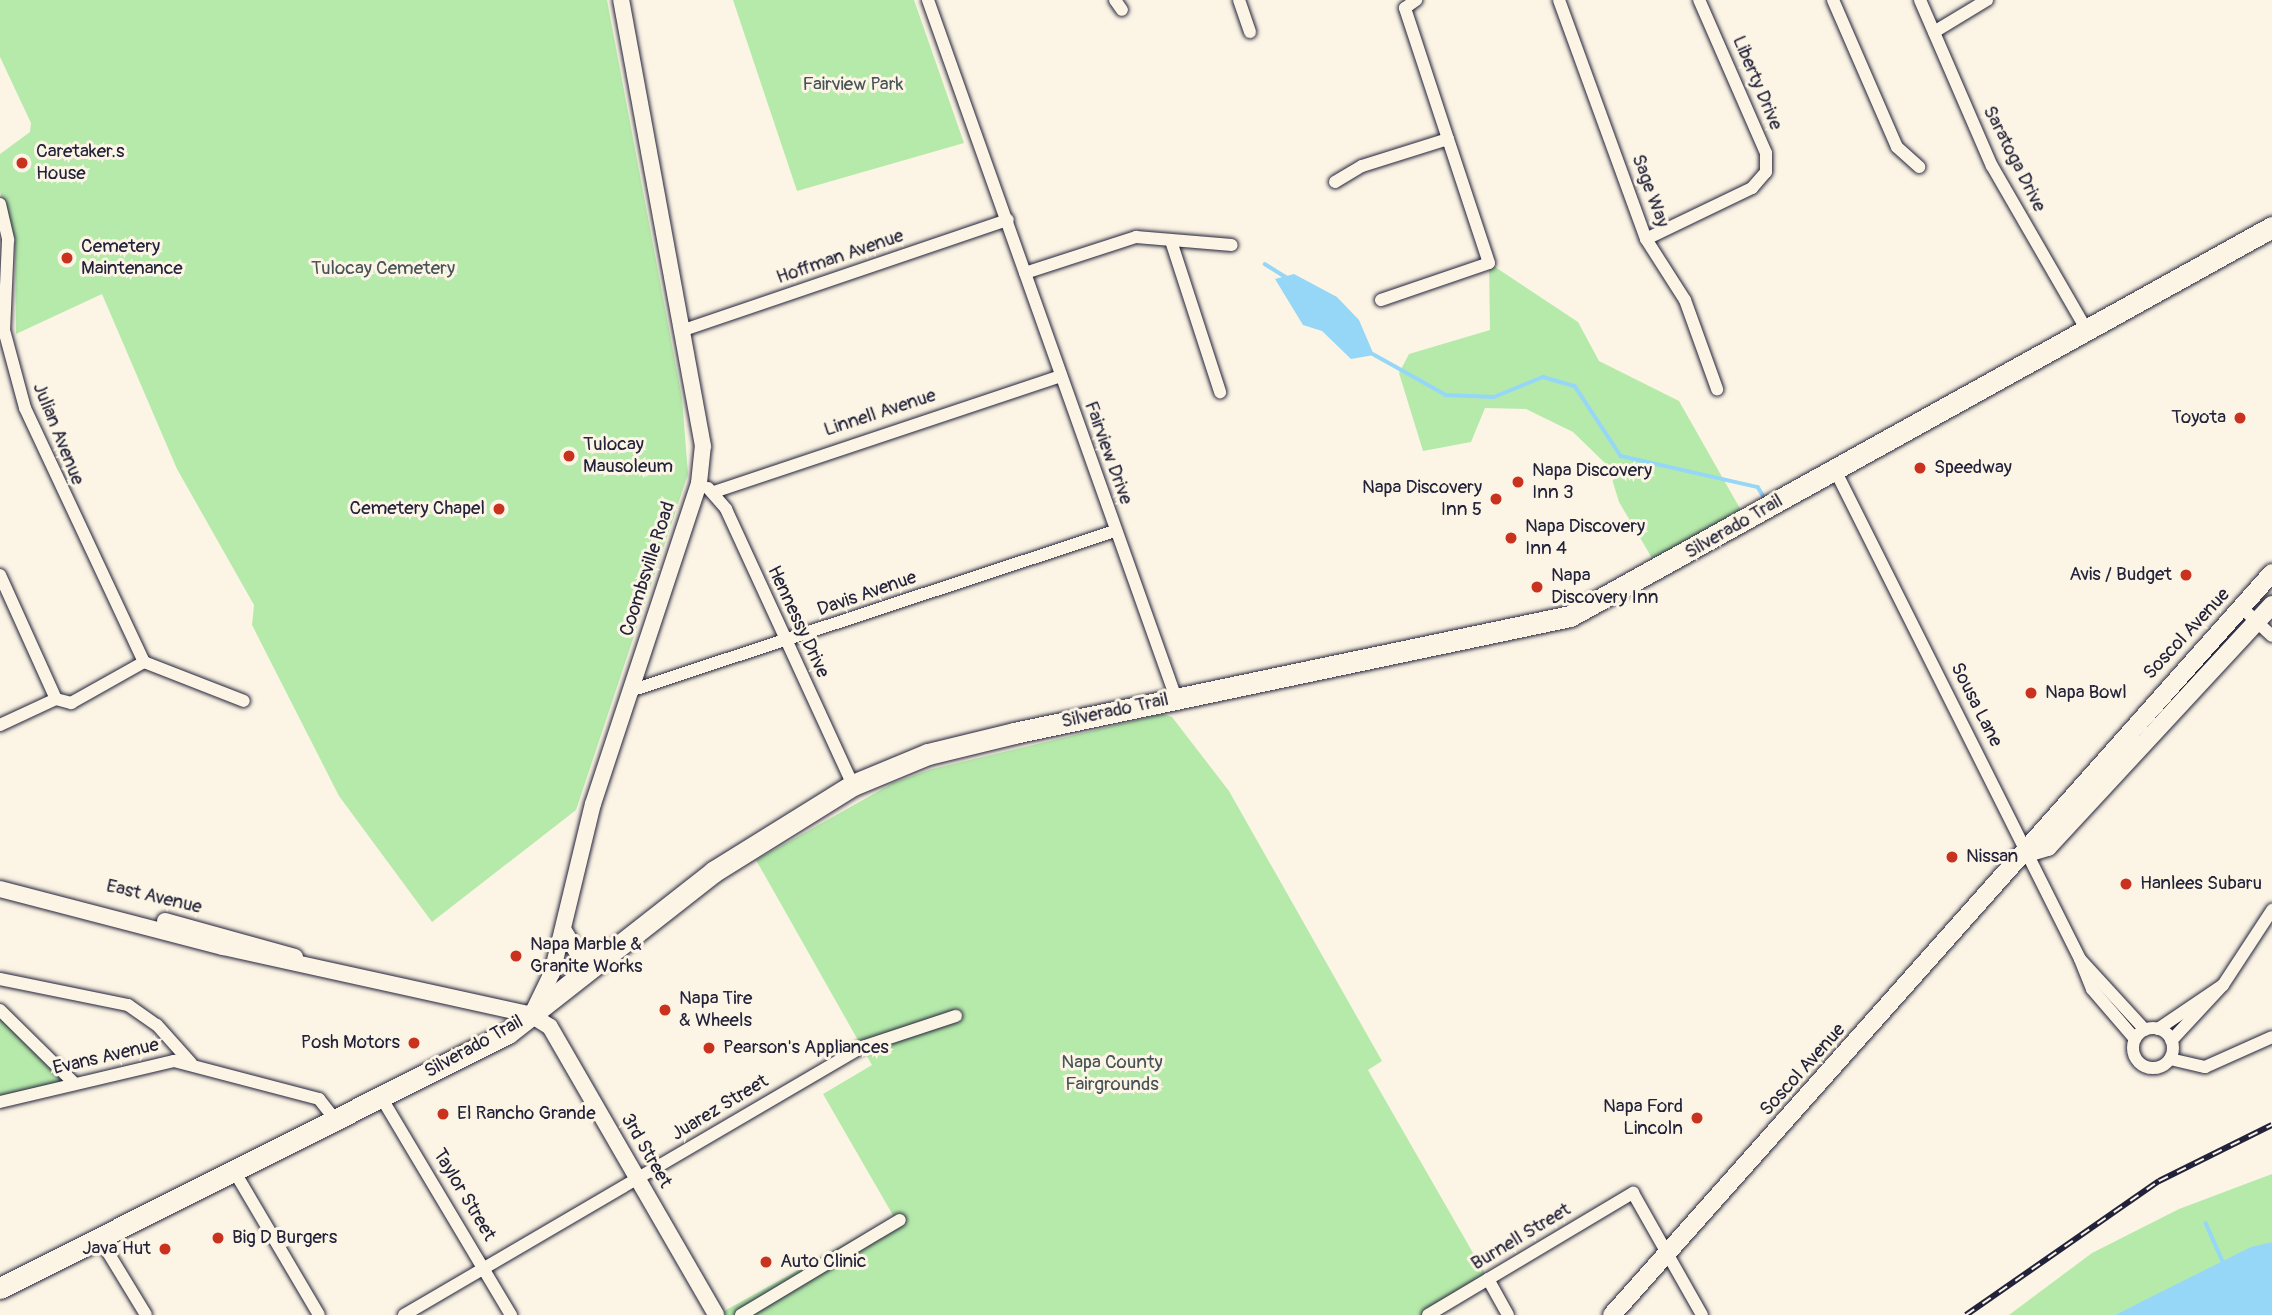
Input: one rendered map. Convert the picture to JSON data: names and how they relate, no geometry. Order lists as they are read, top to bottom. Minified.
{"streets":{"main road":["Silverado Trail","Soscol Avenue"],"street":["Liberty Drive","Saratoga Drive","Sage Way","Hoffman Avenue","Linnell Avenue","Julian Avenue","Fairview Drive","Coombsville Road","Davis Avenue","Hennessy Drive","Sousa Lane","East Avenue","Evans Avenue","Juarez Street","3rd Street","Taylor Street","Burnell Street"]},"crossings":[["Liberty Drive","Sage Way"],["Saratoga Drive","Silverado Trail"],["Hoffman Avenue","Fairview Drive"],["Hoffman Avenue","Coombsville Road"],["Linnell Avenue","Fairview Drive"],["Linnell Avenue","Hennessy Drive"],["Fairview Drive","Silverado Trail"],["Fairview Drive","Davis Avenue"],["Silverado Trail","Coombsville Road"],["Silverado Trail","Hennessy Drive"],["Silverado Trail","Sousa Lane"],["Silverado Trail","East Avenue"],["Silverado Trail","Evans Avenue"],["Silverado Trail","3rd Street"],["Silverado Trail","Taylor Street"],["Coombsville Road","Davis Avenue"],["Coombsville Road","East Avenue"],["Coombsville Road","3rd Street"],["Davis Avenue","Hennessy Drive"],["Soscol Avenue","Sousa Lane"],["Soscol Avenue","Burnell Street"],["East Avenue","3rd Street"],["Juarez Street","3rd Street"],["Juarez Street","Taylor Street"]],"parks":["Fairview Park","Tulocay Cemetery","Napa County Fairgrounds"],"places":["Caretaker.s House","Cemetery Maintenance","Toyota","Tulocay Mausoleum","Speedway","Napa Discovery Inn 3","Napa Discovery Inn 5","Cemetery Chapel","Napa Discovery Inn 4","Avis / Budget","Napa Discovery Inn","Napa Bowl","Nissan","Hanlees Subaru","Napa Marble & Granite Works","Napa Tire & Wheels","Posh Motors","Pearson's Appliances","El Rancho Grande","Napa Ford Lincoln","Big D Burgers","Java Hut","Auto Clinic"]}
